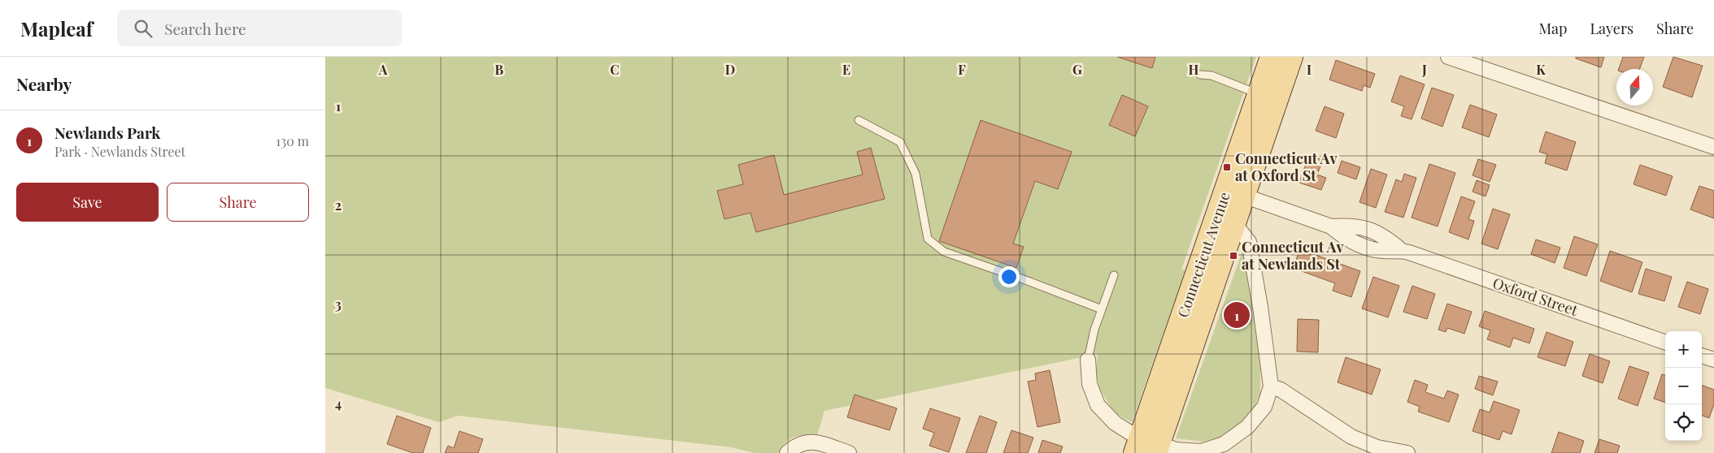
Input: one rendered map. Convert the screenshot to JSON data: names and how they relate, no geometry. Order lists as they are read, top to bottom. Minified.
{"streets":{"main road":["Connecticut Avenue"],"street":["Oxford Street"]},"crossings":[["Connecticut Avenue","Oxford Street"]],"places":{"transit":["Connecticut Av at Oxford St","Connecticut Av at Newlands St"]},"north":"top","page":{"header":"Mapleaf","search":"Search here","nav":["Map","Layers","Share"],"heading":"Nearby","list":[{"mark":"1","name":"Newlands Park","note":"Park · Newlands Street","value":"130 m"}],"buttons":["Save","Share"],"pins":"1","map_buttons":["+","−"]},"grid":{"columns":["A","B","C","D","E","F","G","H","I","J","K"],"rows":["1","2","3","4"]}}
